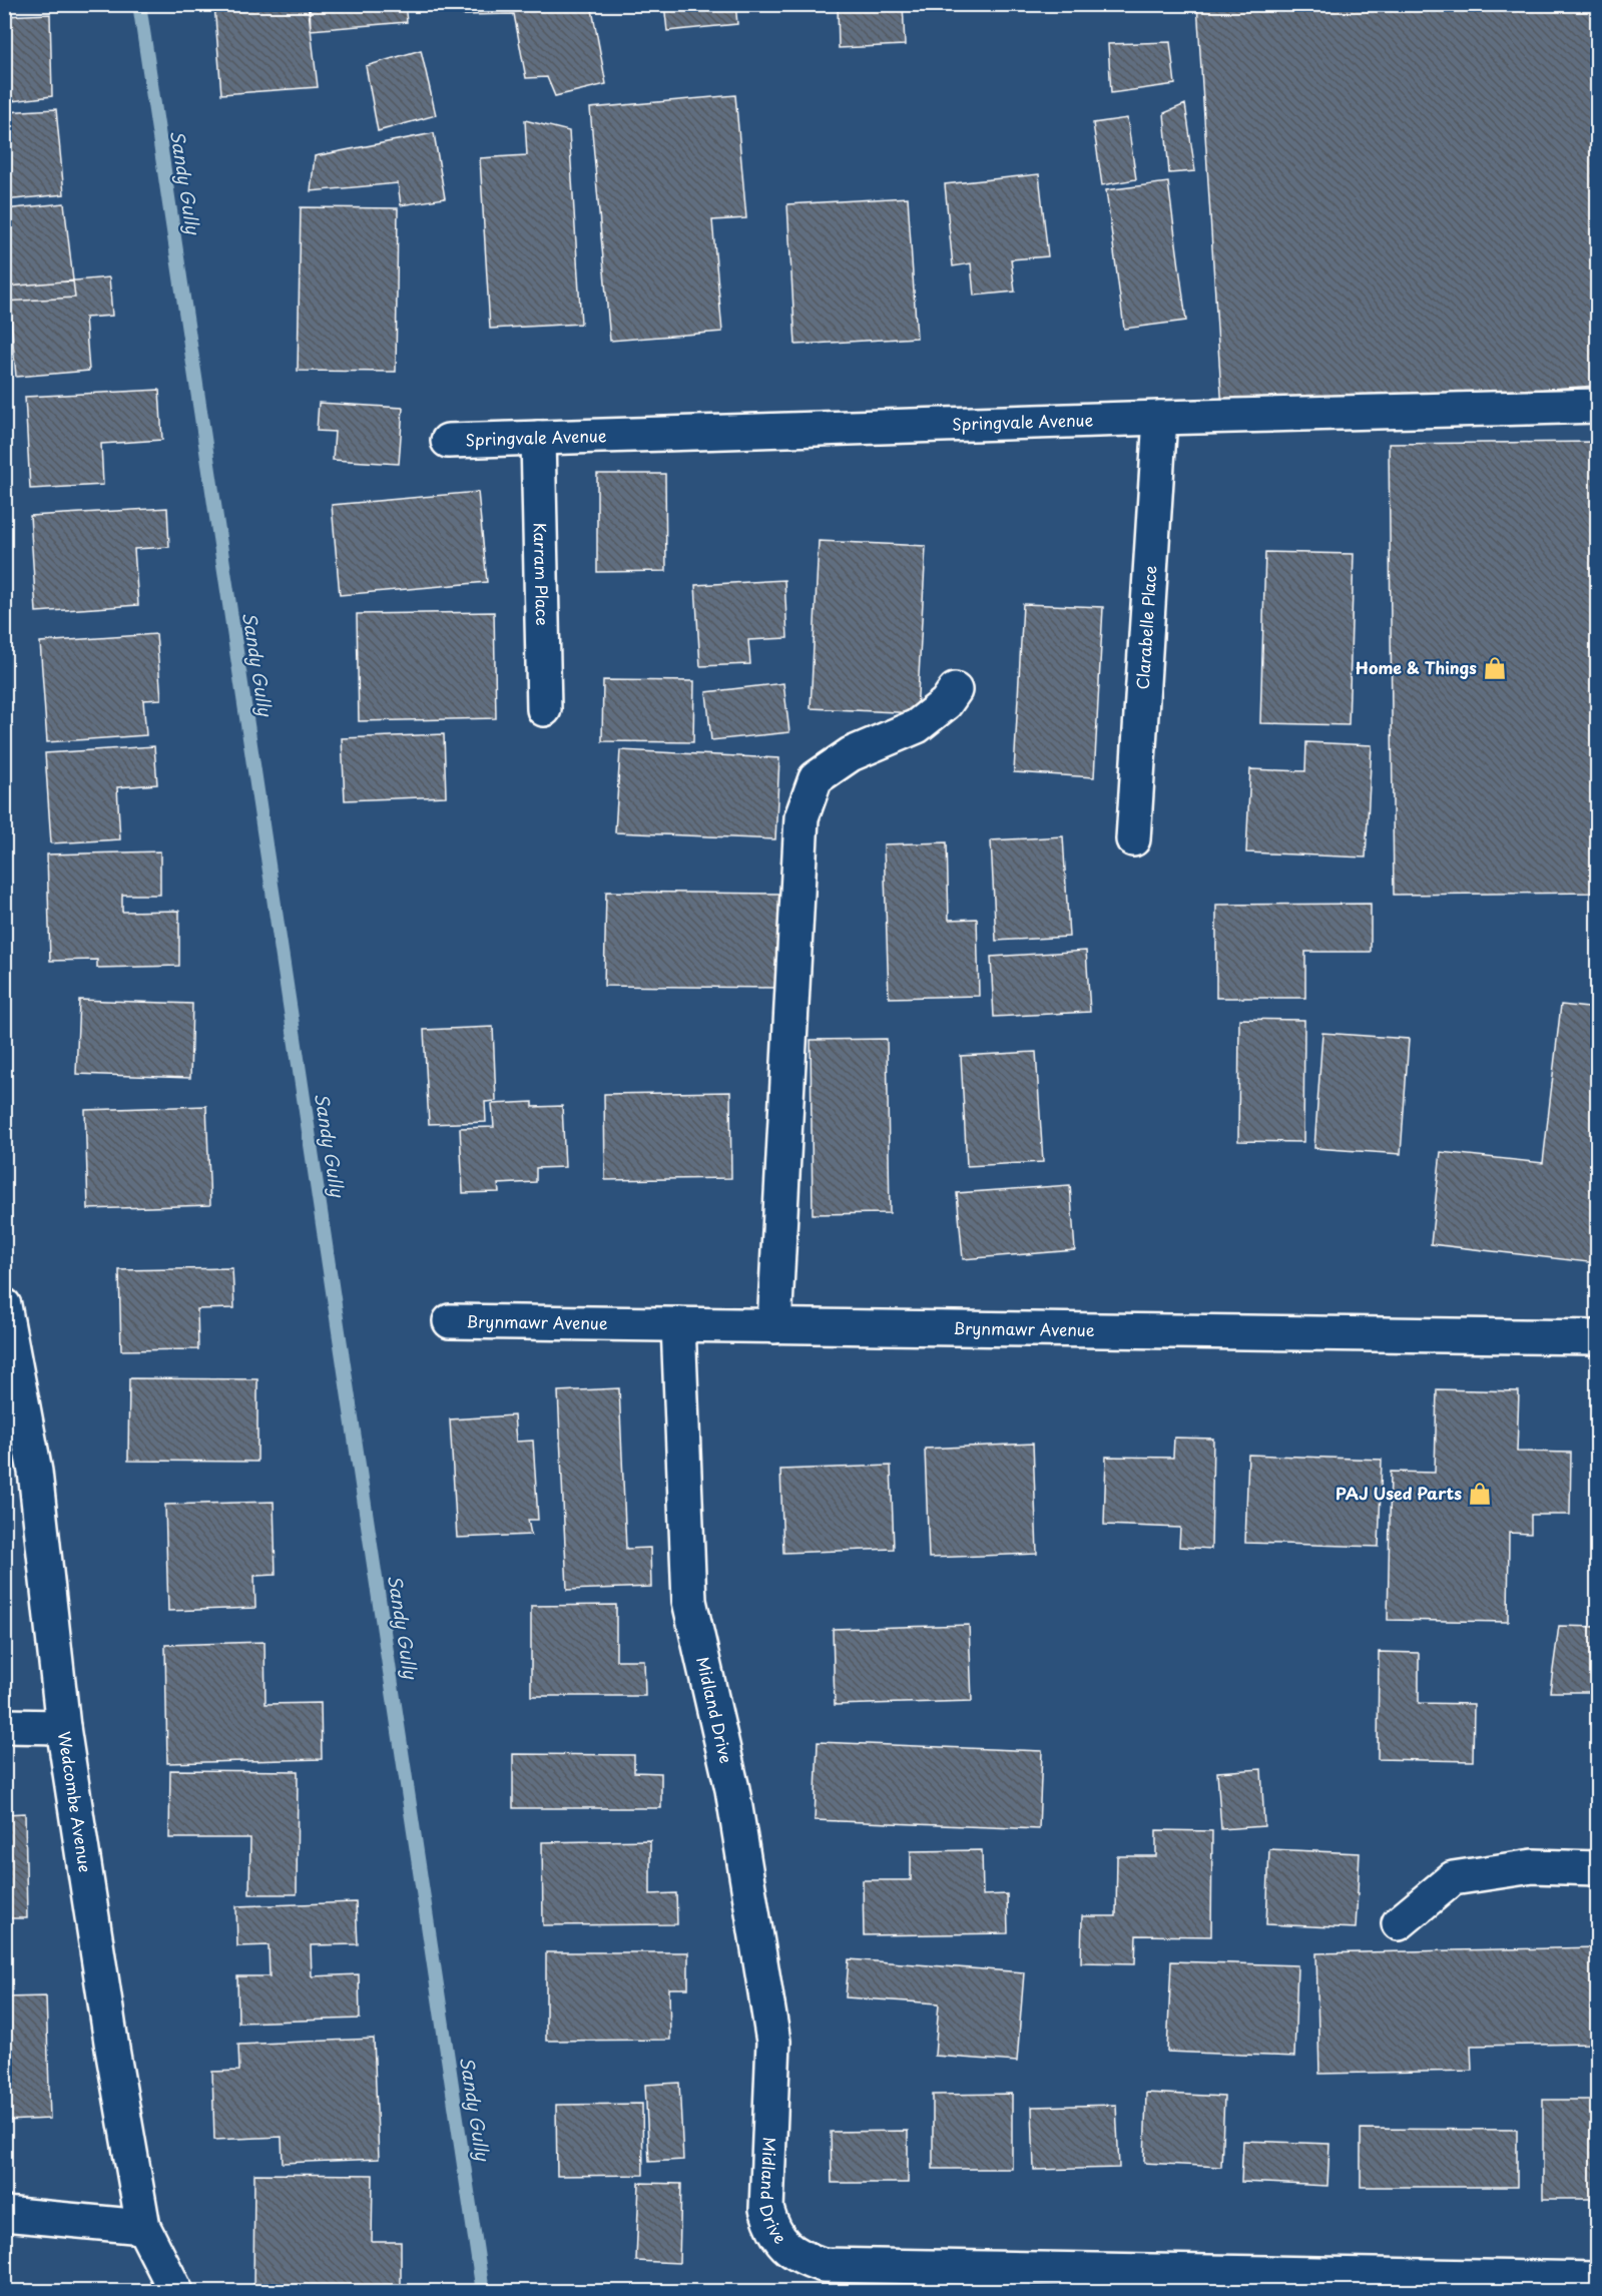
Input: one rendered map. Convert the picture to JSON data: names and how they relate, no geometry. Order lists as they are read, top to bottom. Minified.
{"streets":{"street":["Springvale Avenue","Karram Place","Clarabelle Place","Brynmawr Avenue","Midland Drive","Wedcombe Avenue"]},"crossings":[["Springvale Avenue","Karram Place"],["Springvale Avenue","Clarabelle Place"],["Brynmawr Avenue","Midland Drive"]],"water":["Sandy Gully"],"places":{"shop":["Home & Things","PAJ Used Parts"]}}
